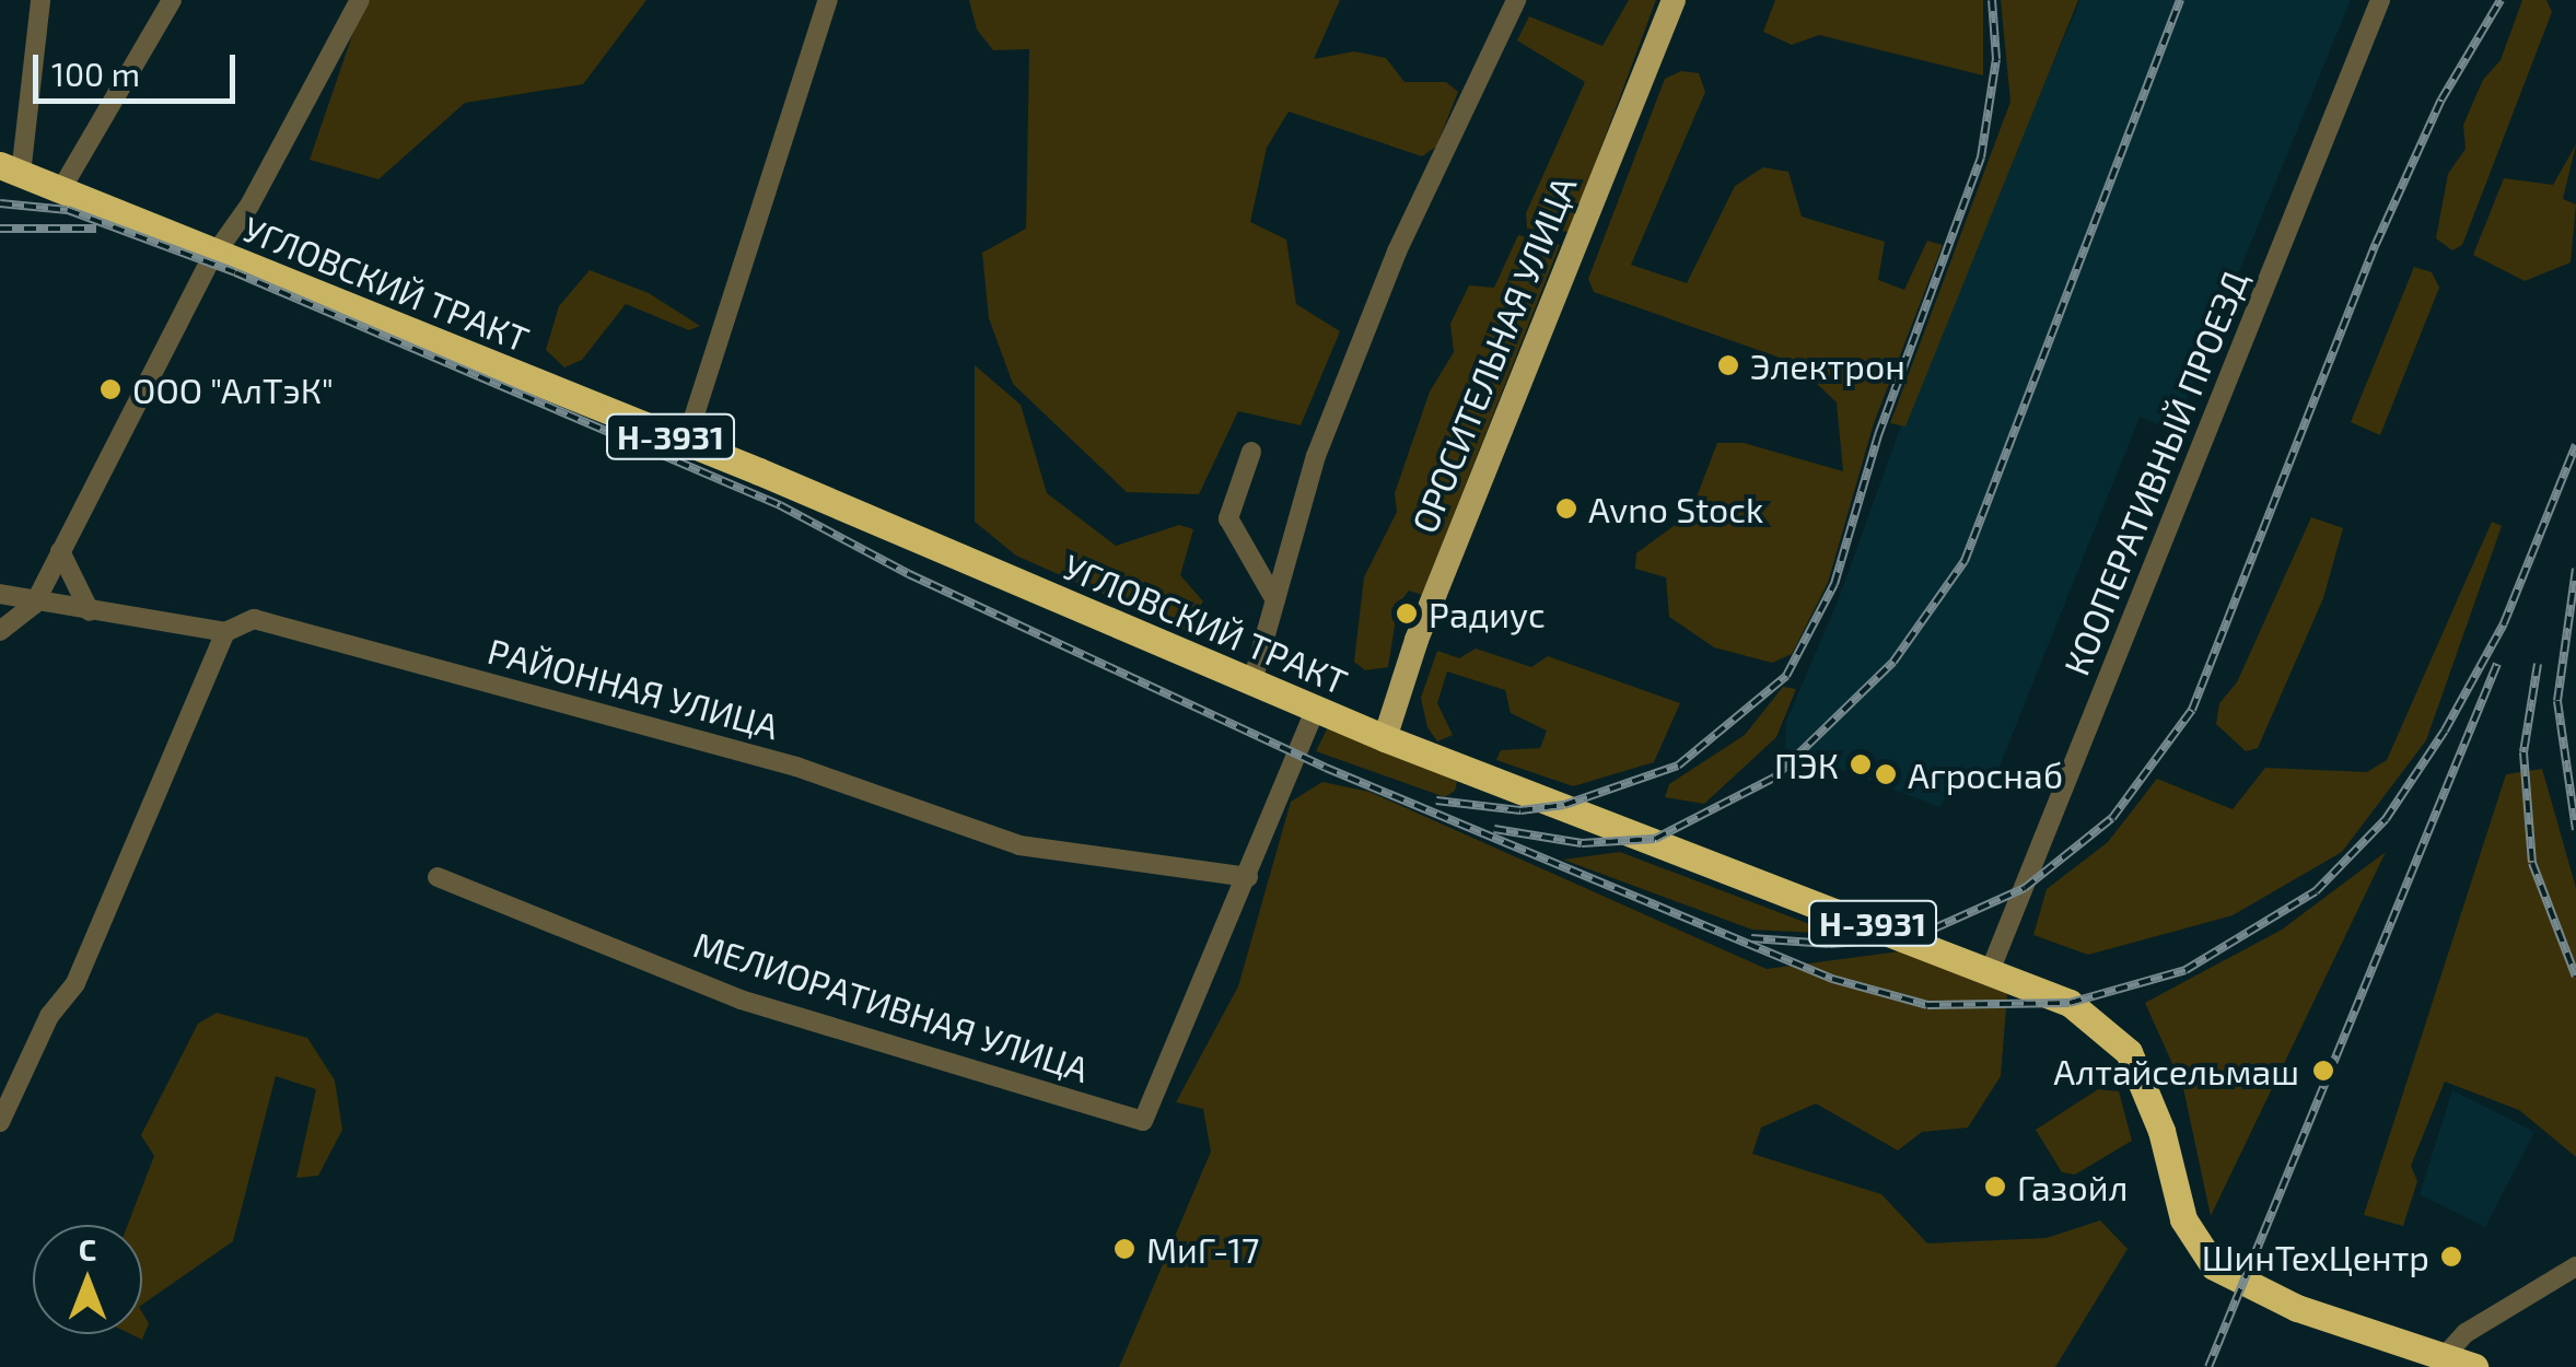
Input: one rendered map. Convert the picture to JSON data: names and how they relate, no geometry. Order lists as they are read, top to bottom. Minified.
{"streets":{"highway":["УГЛОВСКИЙ ТРАКТ","Н-3931"],"main road":["ОРОСИТЕЛЬНАЯ УЛИЦА"],"street":["КООПЕРАТИВНЫЙ ПРОЕЗД","РАЙОННАЯ УЛИЦА","МЕЛИОРАТИВНАЯ УЛИЦА"]},"crossings":[["УГЛОВСКИЙ ТРАКТ","ОРОСИТЕЛЬНАЯ УЛИЦА"],["УГЛОВСКИЙ ТРАКТ","Н-3931"],["УГЛОВСКИЙ ТРАКТ","КООПЕРАТИВНЫЙ ПРОЕЗД"],["РАЙОННАЯ УЛИЦА","МЕЛИОРАТИВНАЯ УЛИЦА"]],"places":["Электрон","ООО \"АлТэК\"","Avno Stoсk","Радиус","ПЭК","Агроснаб","Алтайсельмаш","Газойл","МиГ-17","ШинТехЦентр"],"scale_bar":"100 m","north":"top"}
